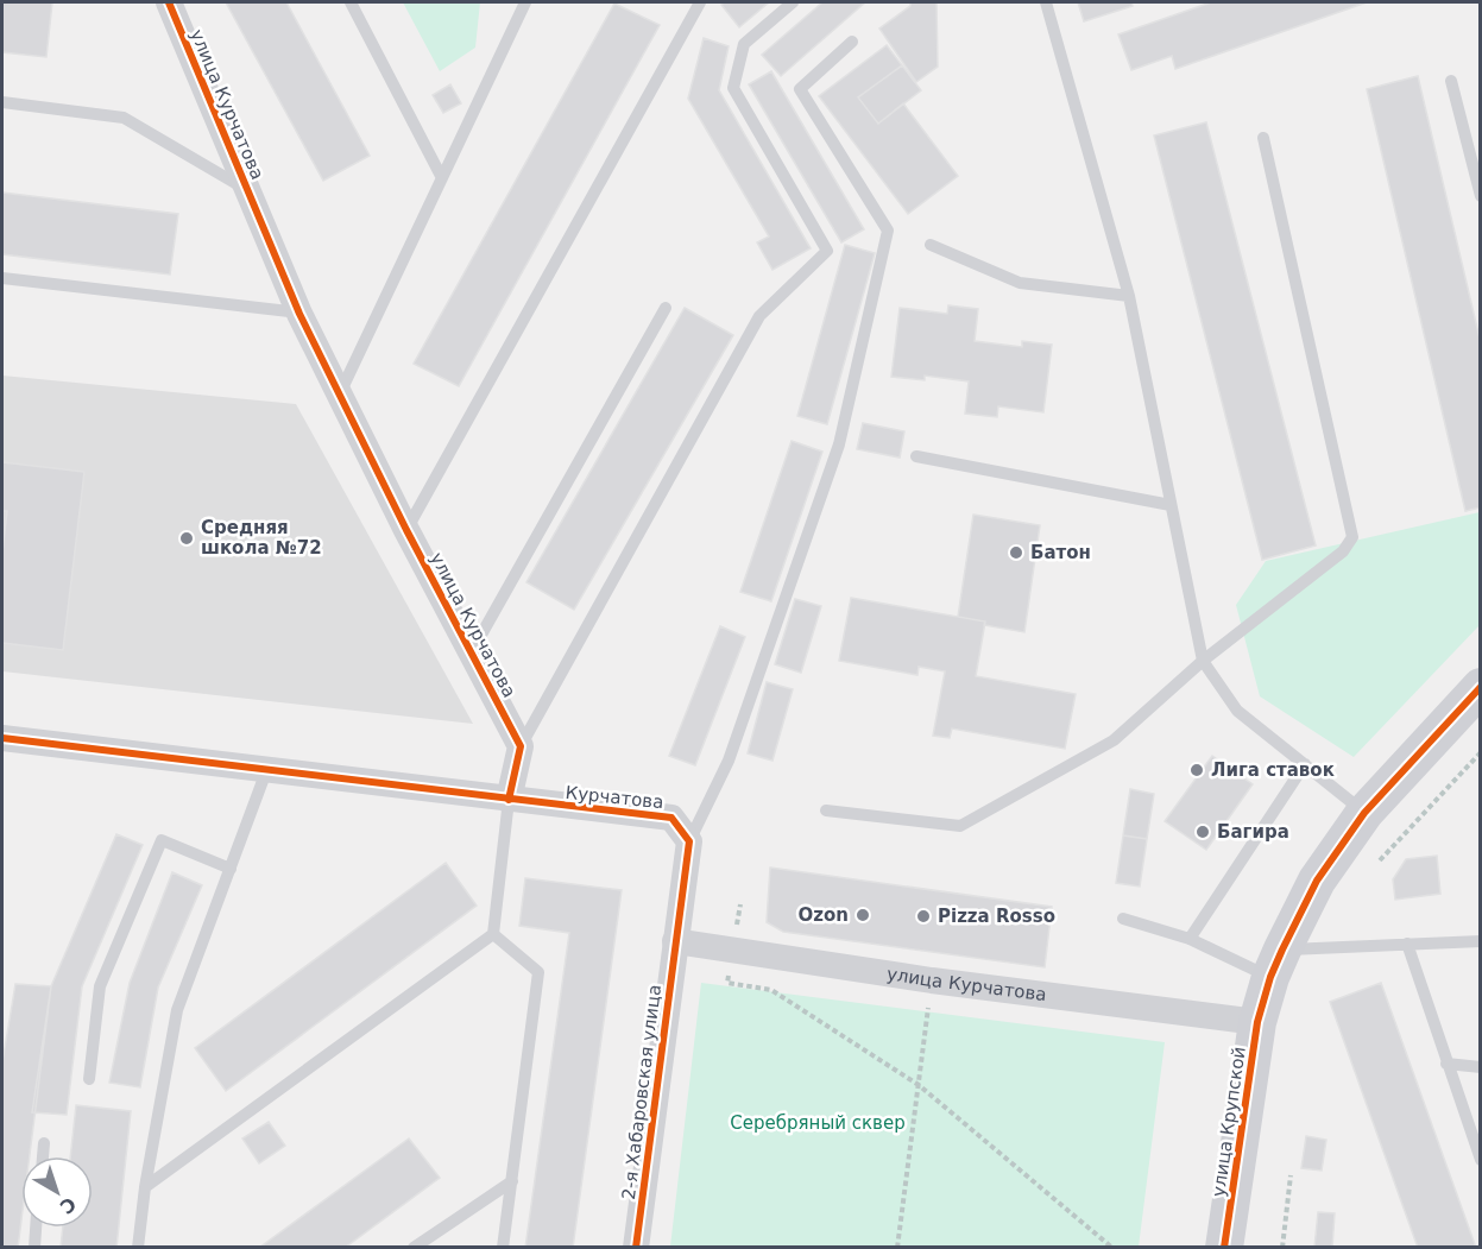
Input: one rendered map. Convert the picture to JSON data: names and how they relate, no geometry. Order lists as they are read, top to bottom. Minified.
{"streets":{"street":["улица Курчатова","Курчатова","2-я Хабаровская улица","улица Крупской"]},"crossings":[["улица Курчатова","2-я Хабаровская улица"],["улица Курчатова","улица Крупской"]],"parks":["Серебряный сквер"],"places":["Средняя школа №72","Батон","Лига ставок","Багира","Ozon","Pizza Rosso"],"north":"bottom right"}
